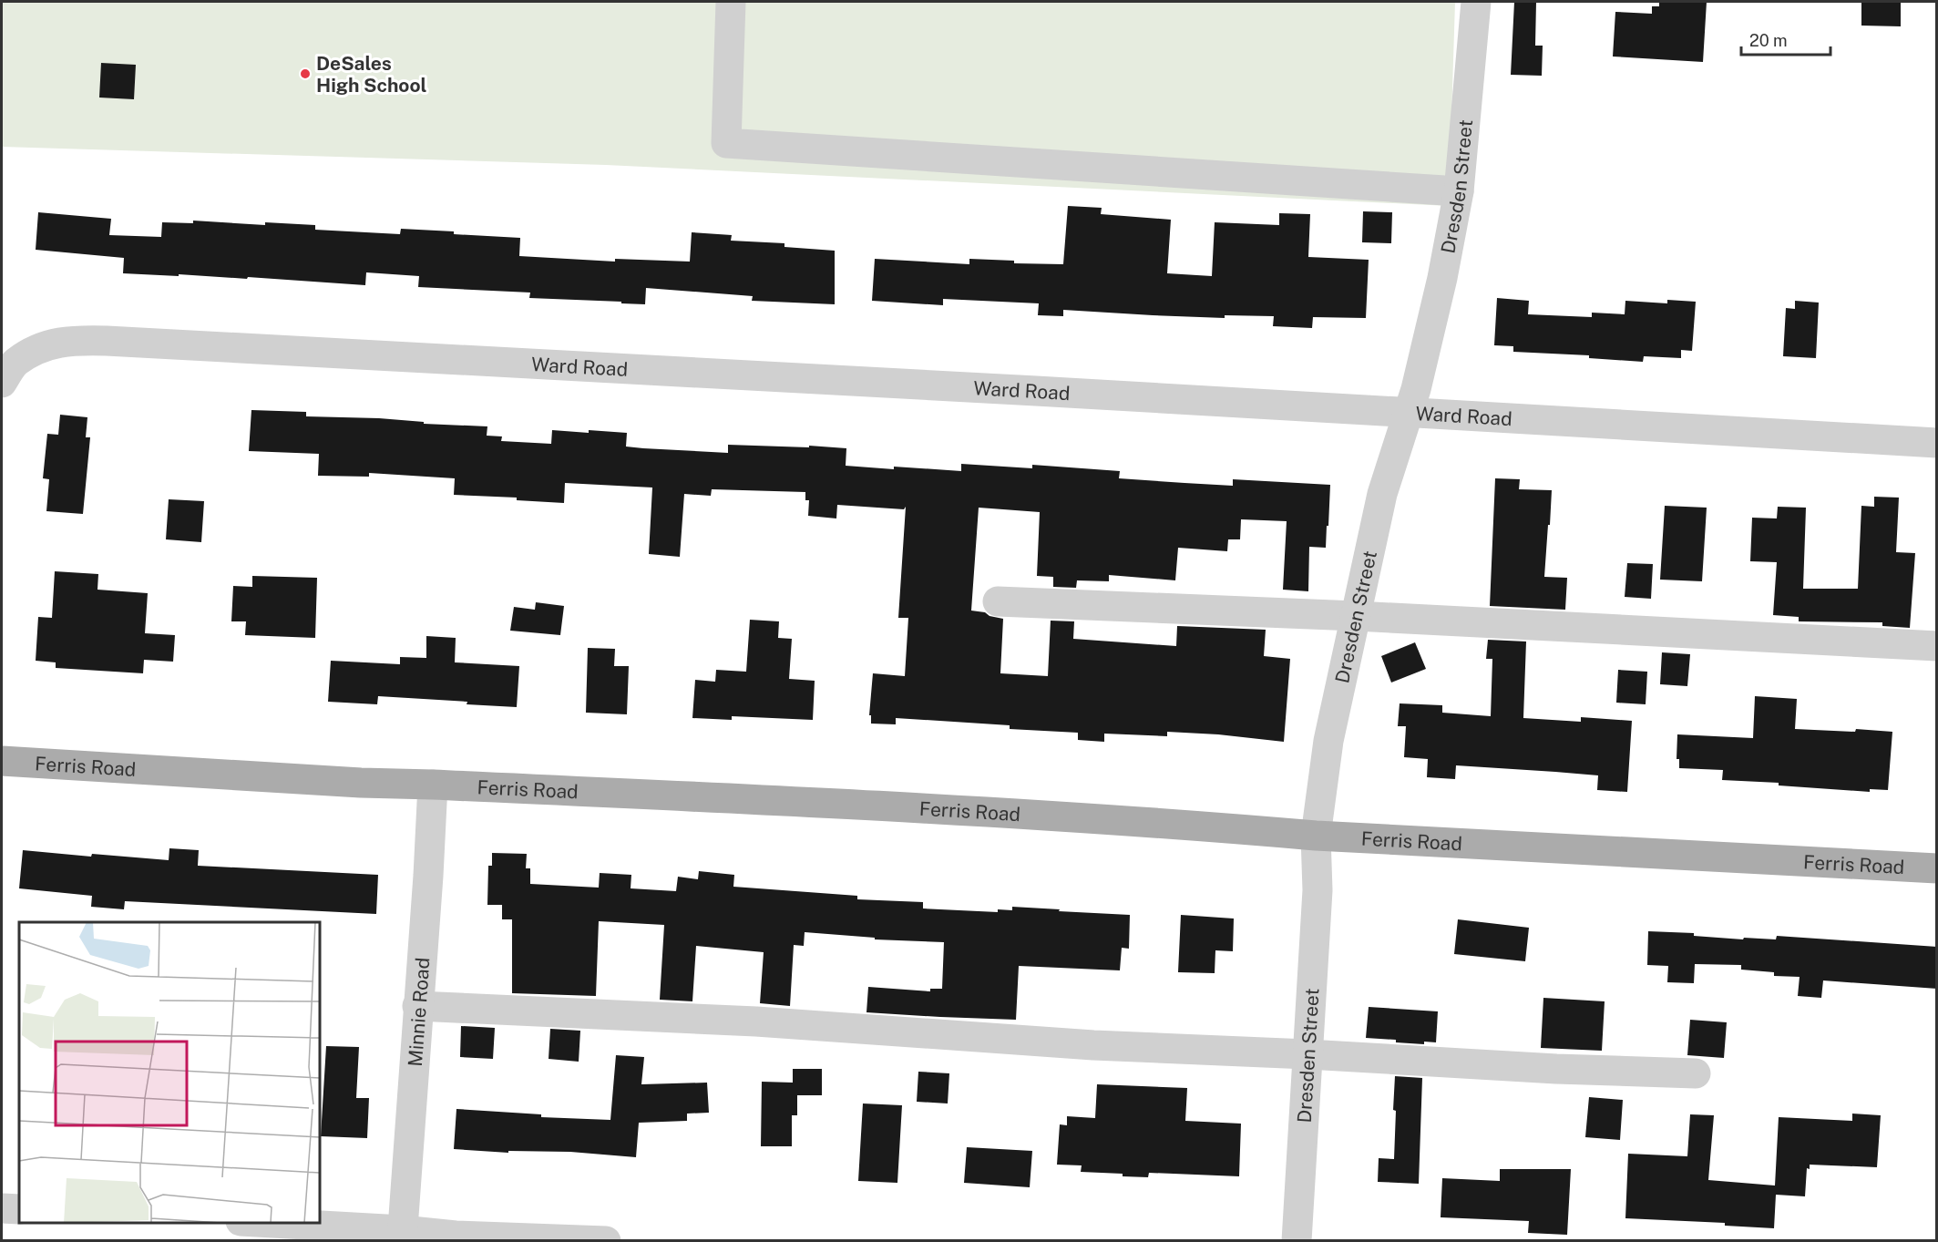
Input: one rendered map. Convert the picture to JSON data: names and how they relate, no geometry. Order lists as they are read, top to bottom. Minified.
{"streets":{"main road":["Ferris Road"],"street":["Dresden Street","Ward Road","Minnie Road"]},"crossings":[["Dresden Street","Ward Road"],["Dresden Street","Ferris Road"],["Ferris Road","Minnie Road"]],"places":["DeSales High School"],"scale_bar":"20 m"}
